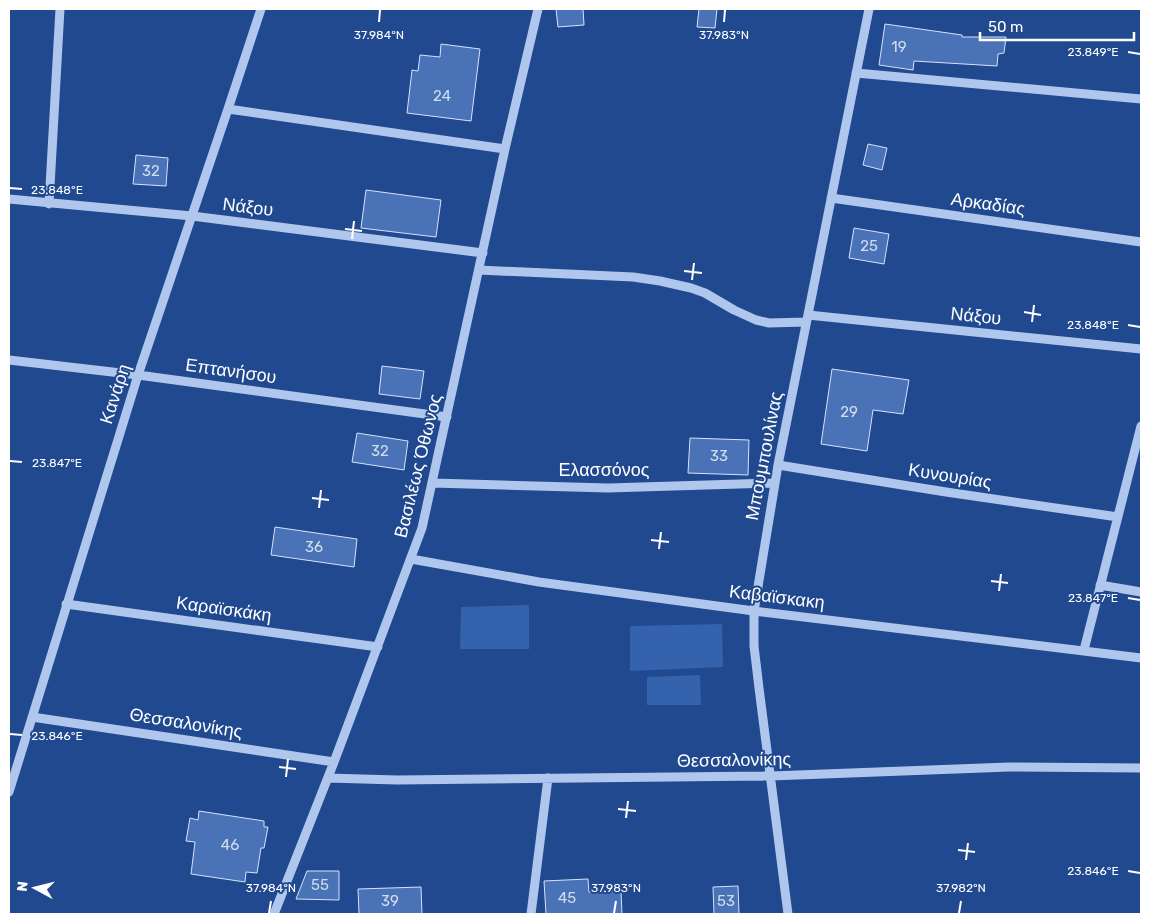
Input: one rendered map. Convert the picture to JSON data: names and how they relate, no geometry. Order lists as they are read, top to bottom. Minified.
{"streets":{"street":["Αρκαδίας","Νάξου","Επτανήσου","Κανάρη","Μπουμπουλίνας","Βασιλέως Όθωνος","Ελασσόνος","Κυνουρίας","Καβαϊσκακη","Καραϊσκάκη","Θεσσαλονίκης"]},"crossings":[["Αρκαδίας","Μπουμπουλίνας"],["Νάξου","Κανάρη"],["Νάξου","Μπουμπουλίνας"],["Νάξου","Βασιλέως Όθωνος"],["Επτανήσου","Κανάρη"],["Επτανήσου","Βασιλέως Όθωνος"],["Κανάρη","Καραϊσκάκη"],["Κανάρη","Θεσσαλονίκης"],["Μπουμπουλίνας","Ελασσόνος"],["Μπουμπουλίνας","Κυνουρίας"],["Μπουμπουλίνας","Καβαϊσκακη"],["Μπουμπουλίνας","Θεσσαλονίκης"],["Βασιλέως Όθωνος","Ελασσόνος"],["Βασιλέως Όθωνος","Καβαϊσκακη"],["Βασιλέως Όθωνος","Καραϊσκάκη"],["Βασιλέως Όθωνος","Θεσσαλονίκης"]],"house_numbers":["19","24","32","25","29","32","33","36","46","55","45","39","53"],"scale_bar":"50 m","north":"left","coordinates":["37.984°N","37.983°N","23.849°E","23.848°E","23.847°E","23.846°E","37.982°N"]}
